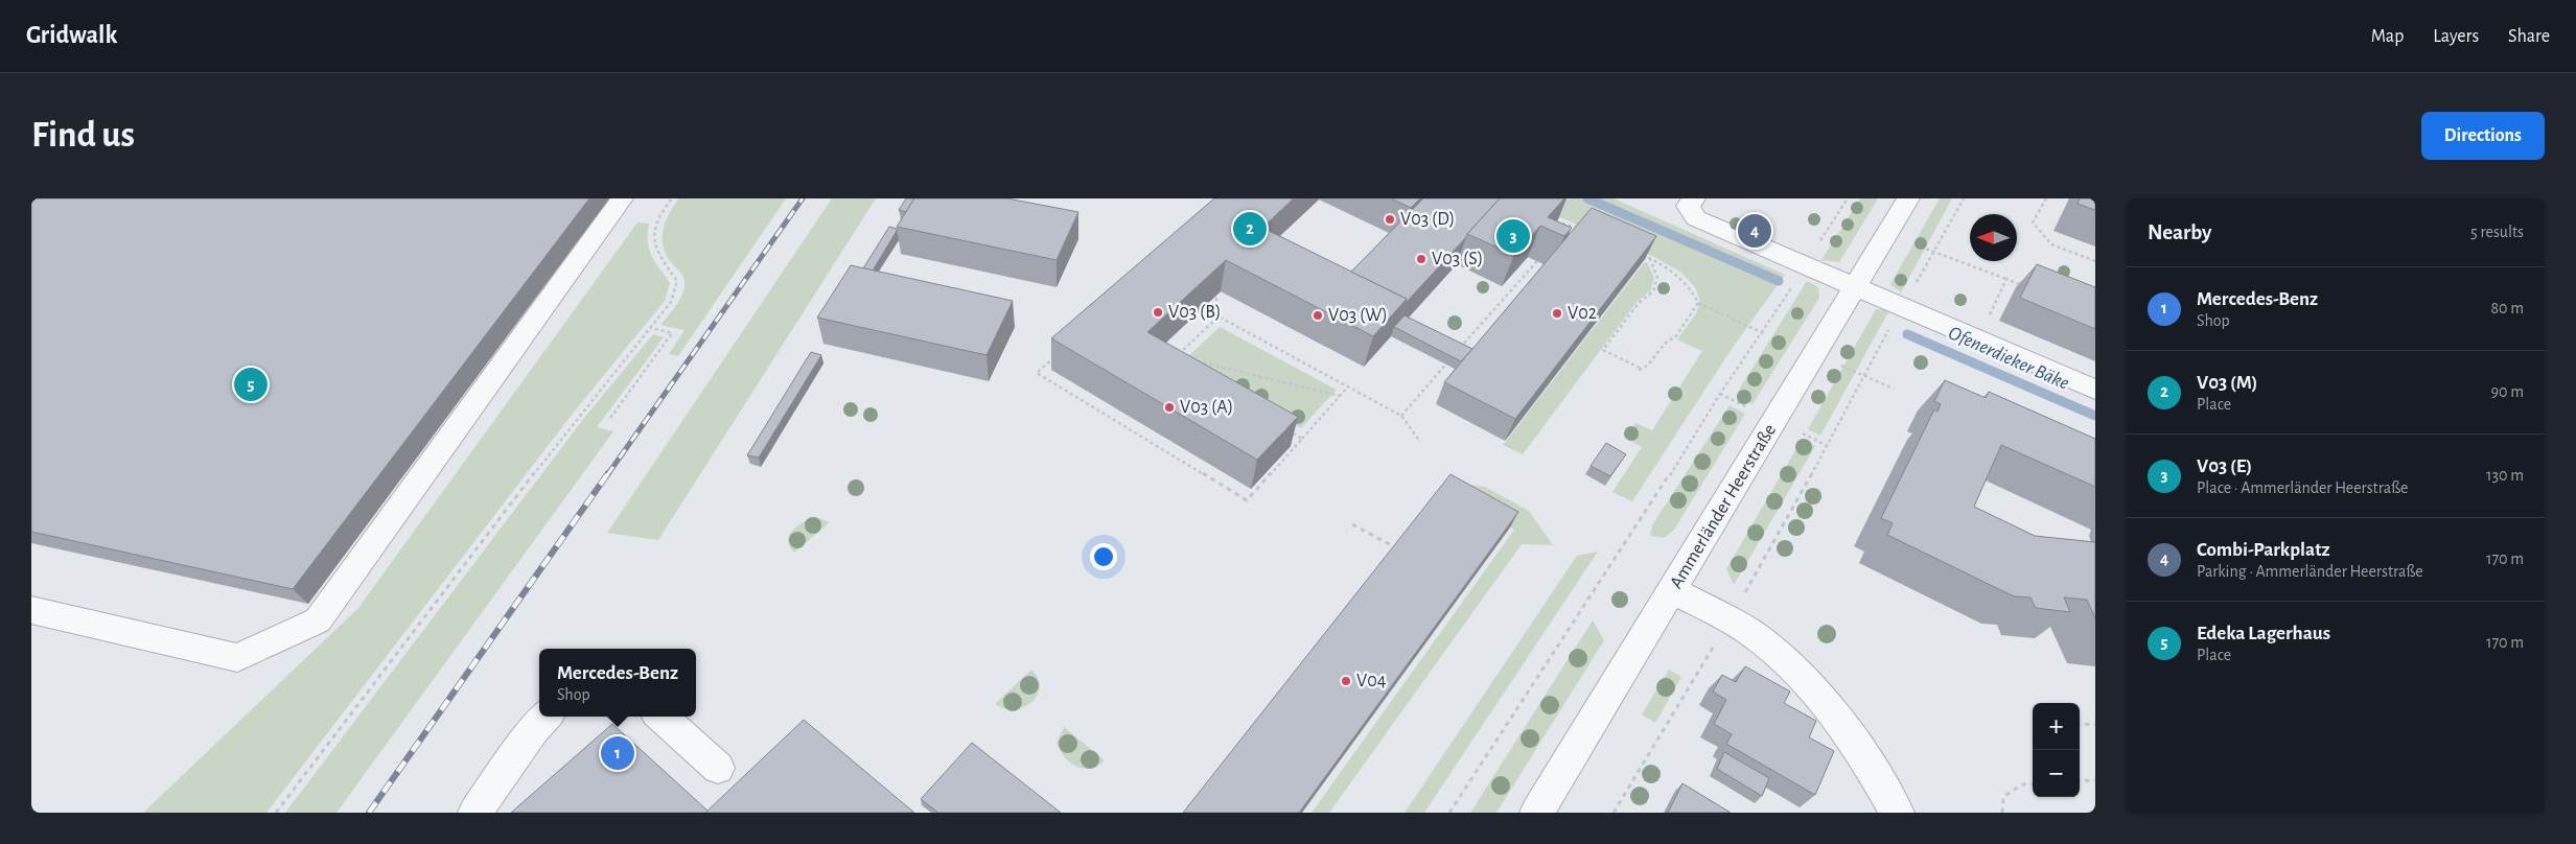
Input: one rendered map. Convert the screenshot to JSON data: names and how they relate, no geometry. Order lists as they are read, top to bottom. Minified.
{"streets":{"street":["Ammerländer Heerstraße"]},"water":["Ofenerdieker Bäke"],"places":["V03 (D)","V03 (S)","V03 (B)","V02","V03 (W)","V03 (A)","V04"],"north":"left","page":{"header":"Gridwalk","nav":["Map","Layers","Share"],"buttons":"Directions","title":"Find us","heading":["Nearby","5 results"],"pins":["2","4","3","5","1"],"list":[{"mark":"1","name":"Mercedes-Benz","note":"Shop","value":"80 m"},{"mark":"2","name":"V03 (M)","note":"Place","value":"90 m"},{"mark":"3","name":"V03 (E)","note":"Place · Ammerländer Heerstraße","value":"130 m"},{"mark":"4","name":"Combi-Parkplatz","note":"Parking · Ammerländer Heerstraße","value":"170 m"},{"mark":"5","name":"Edeka Lagerhaus","note":"Place","value":"170 m"}],"popup":["Mercedes-Benz","Shop"],"map_buttons":["+","−"]}}
